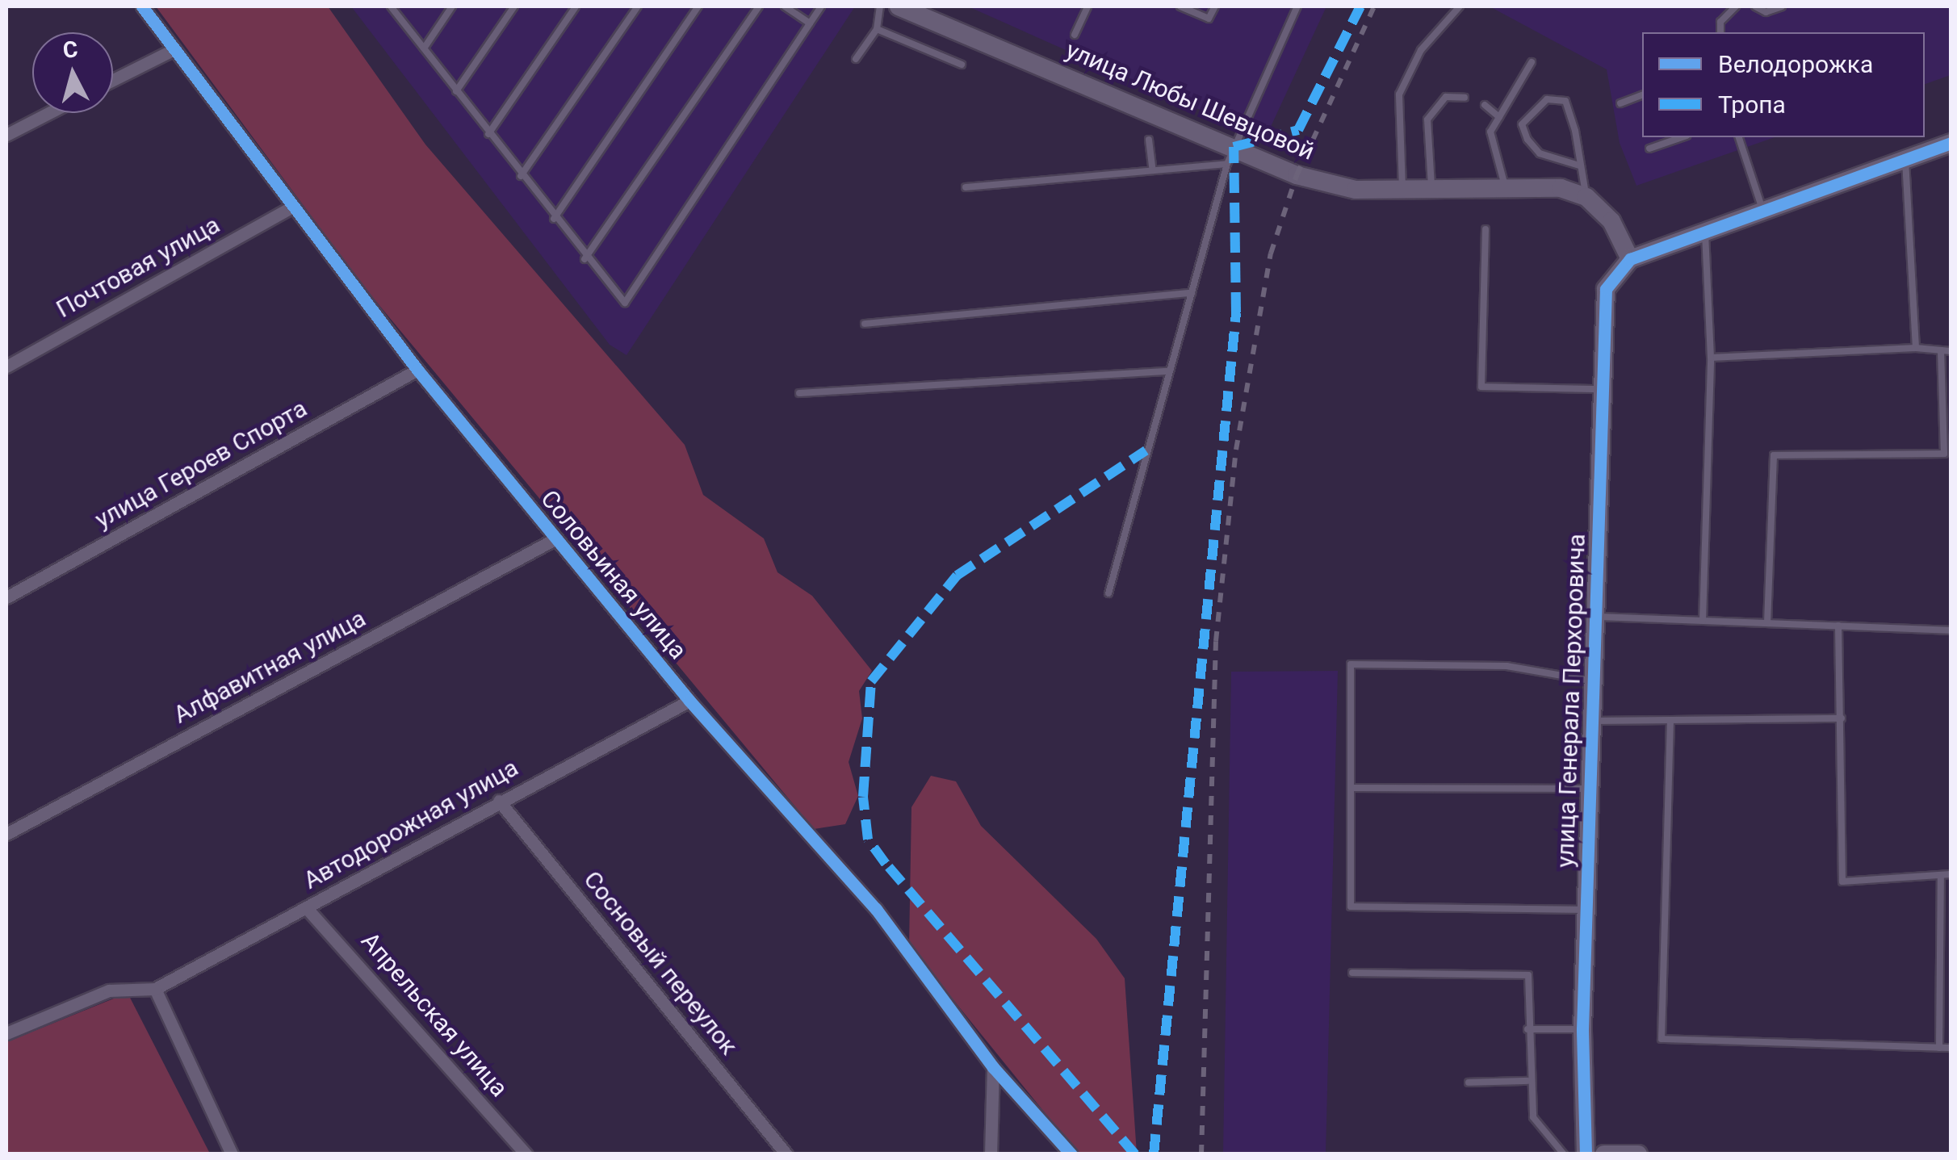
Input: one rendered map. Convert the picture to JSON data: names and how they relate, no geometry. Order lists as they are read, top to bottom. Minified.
{"streets":{"street":["улица Любы Шевцовой","Почтовая улица","улица Героев Спорта","Соловьиная улица","Алфавитная улица","улица Генерала Перхоровича","Автодорожная улица","Сосновый переулок","Апрельская улица"]},"crossings":[["Почтовая улица","Соловьиная улица"],["улица Героев Спорта","Соловьиная улица"],["Соловьиная улица","Алфавитная улица"],["Соловьиная улица","Автодорожная улица"],["Автодорожная улица","Сосновый переулок"],["Автодорожная улица","Апрельская улица"]],"legend":["Велодорожка","Тропа"],"north":"top"}
